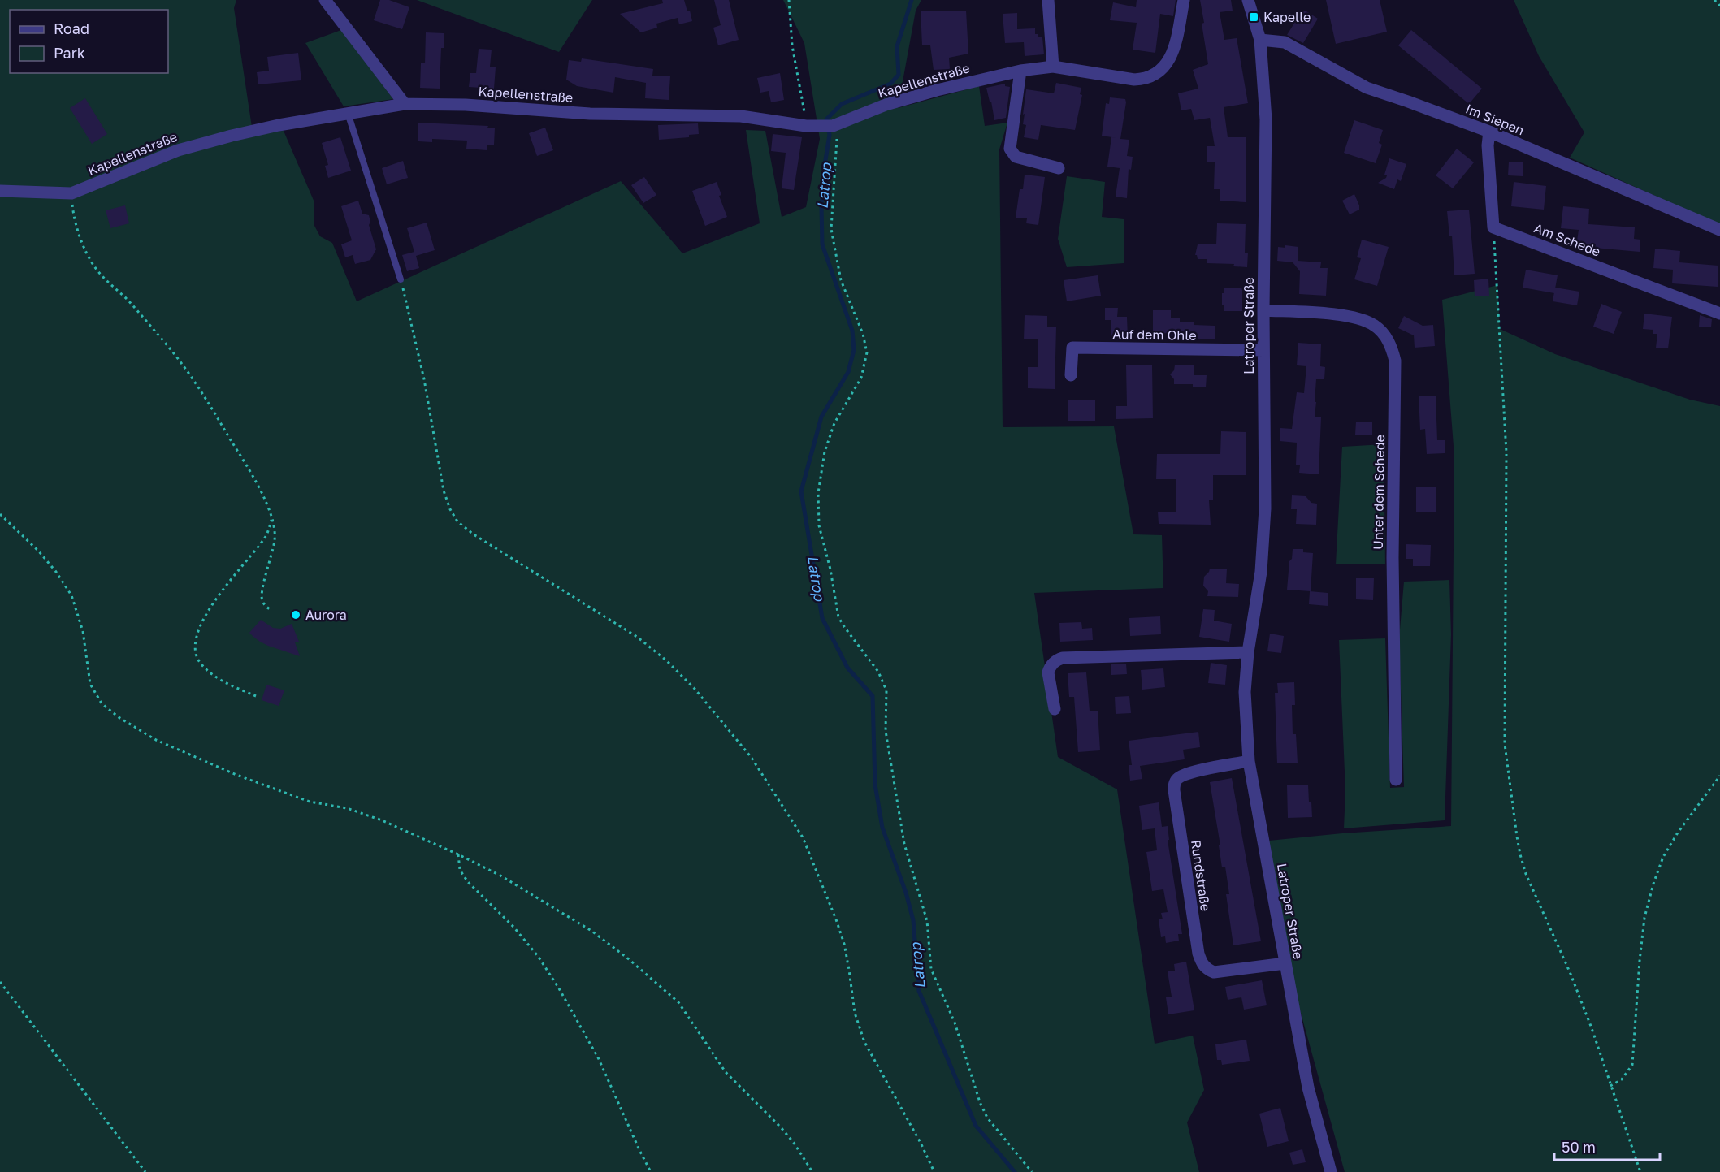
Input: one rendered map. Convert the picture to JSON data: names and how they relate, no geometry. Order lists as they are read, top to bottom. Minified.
{"streets":{"street":["Kapellenstraße","Im Siepen","Am Schede","Latroper Straße","Auf dem Ohle","Unter dem Schede","Rundstraße"]},"crossings":[["Im Siepen","Latroper Straße"],["Latroper Straße","Auf dem Ohle"],["Latroper Straße","Unter dem Schede"],["Latroper Straße","Rundstraße"]],"water":["Latrop"],"places":{"transit":["Kapelle"],"other":["Aurora"]},"legend":["Road","Park"],"scale_bar":"50 m"}
